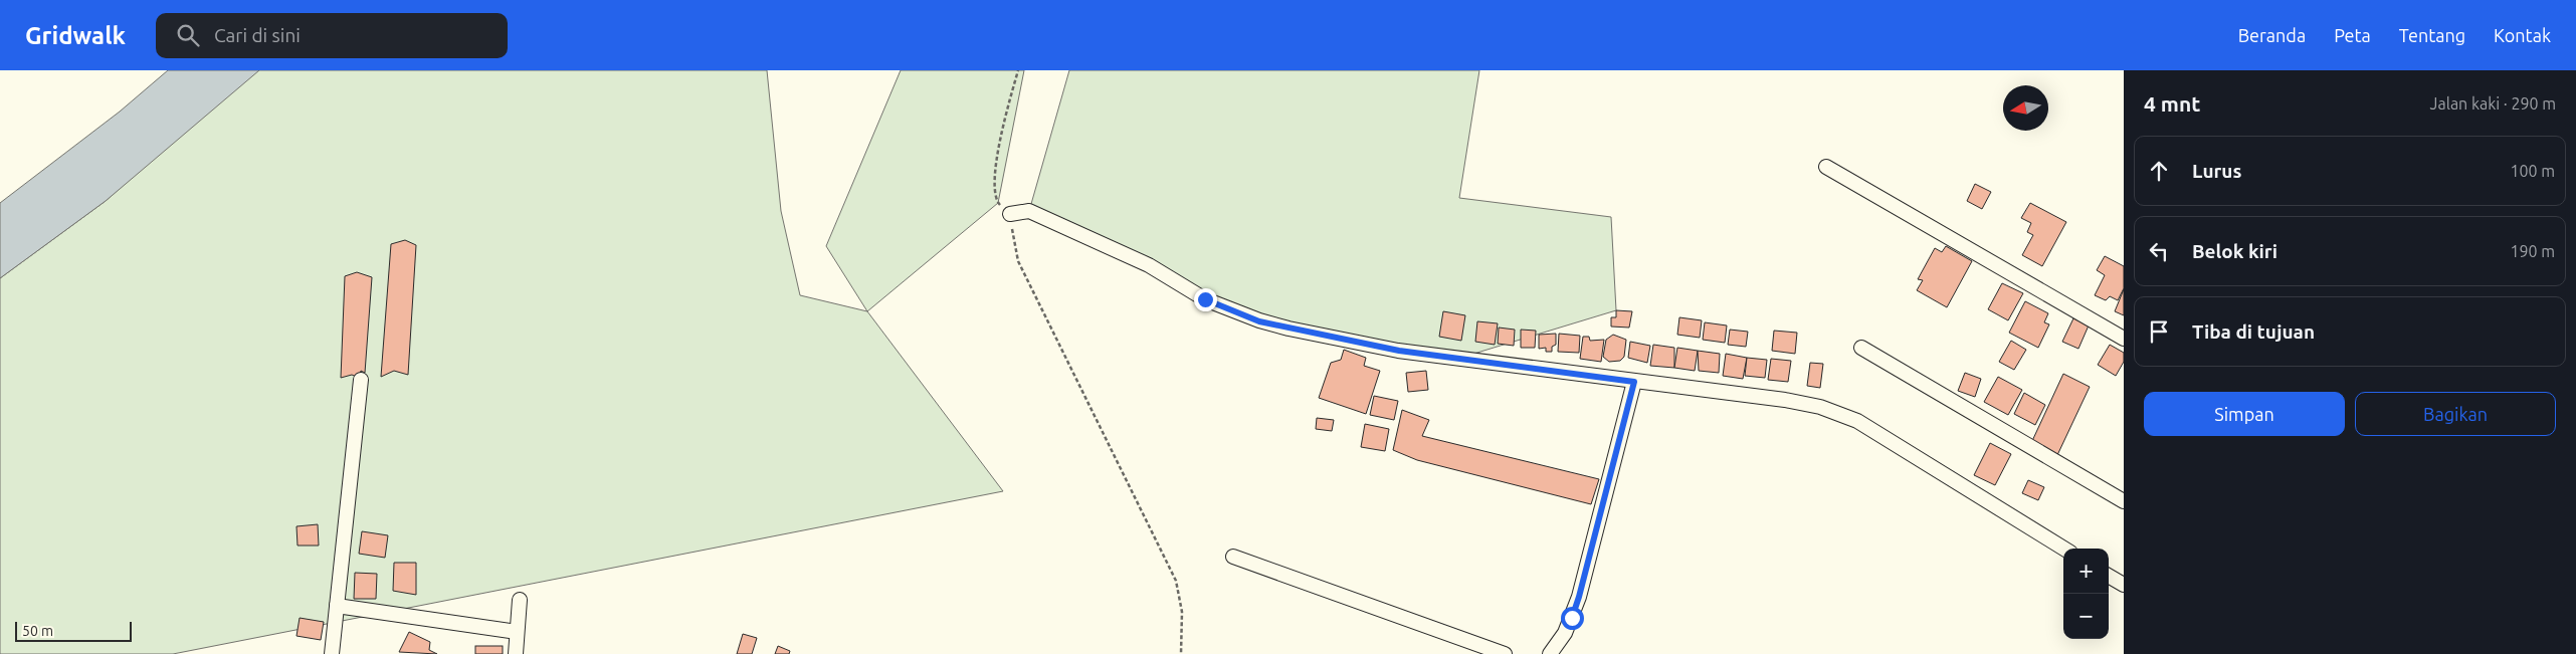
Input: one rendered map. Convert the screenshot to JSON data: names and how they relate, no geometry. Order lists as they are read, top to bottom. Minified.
{"scale_bar":"50 m","north":"left","page":{"header":"Gridwalk","search":"Cari di sini","nav":["Beranda","Peta","Tentang","Kontak"],"heading":["4 mnt","Jalan kaki · 290 m"],"list":[["Lurus","100 m"],["Belok kiri","190 m"],"Tiba di tujuan"],"buttons":["Simpan","Bagikan"],"map_buttons":["+","−"],"scale":"50 m"}}
